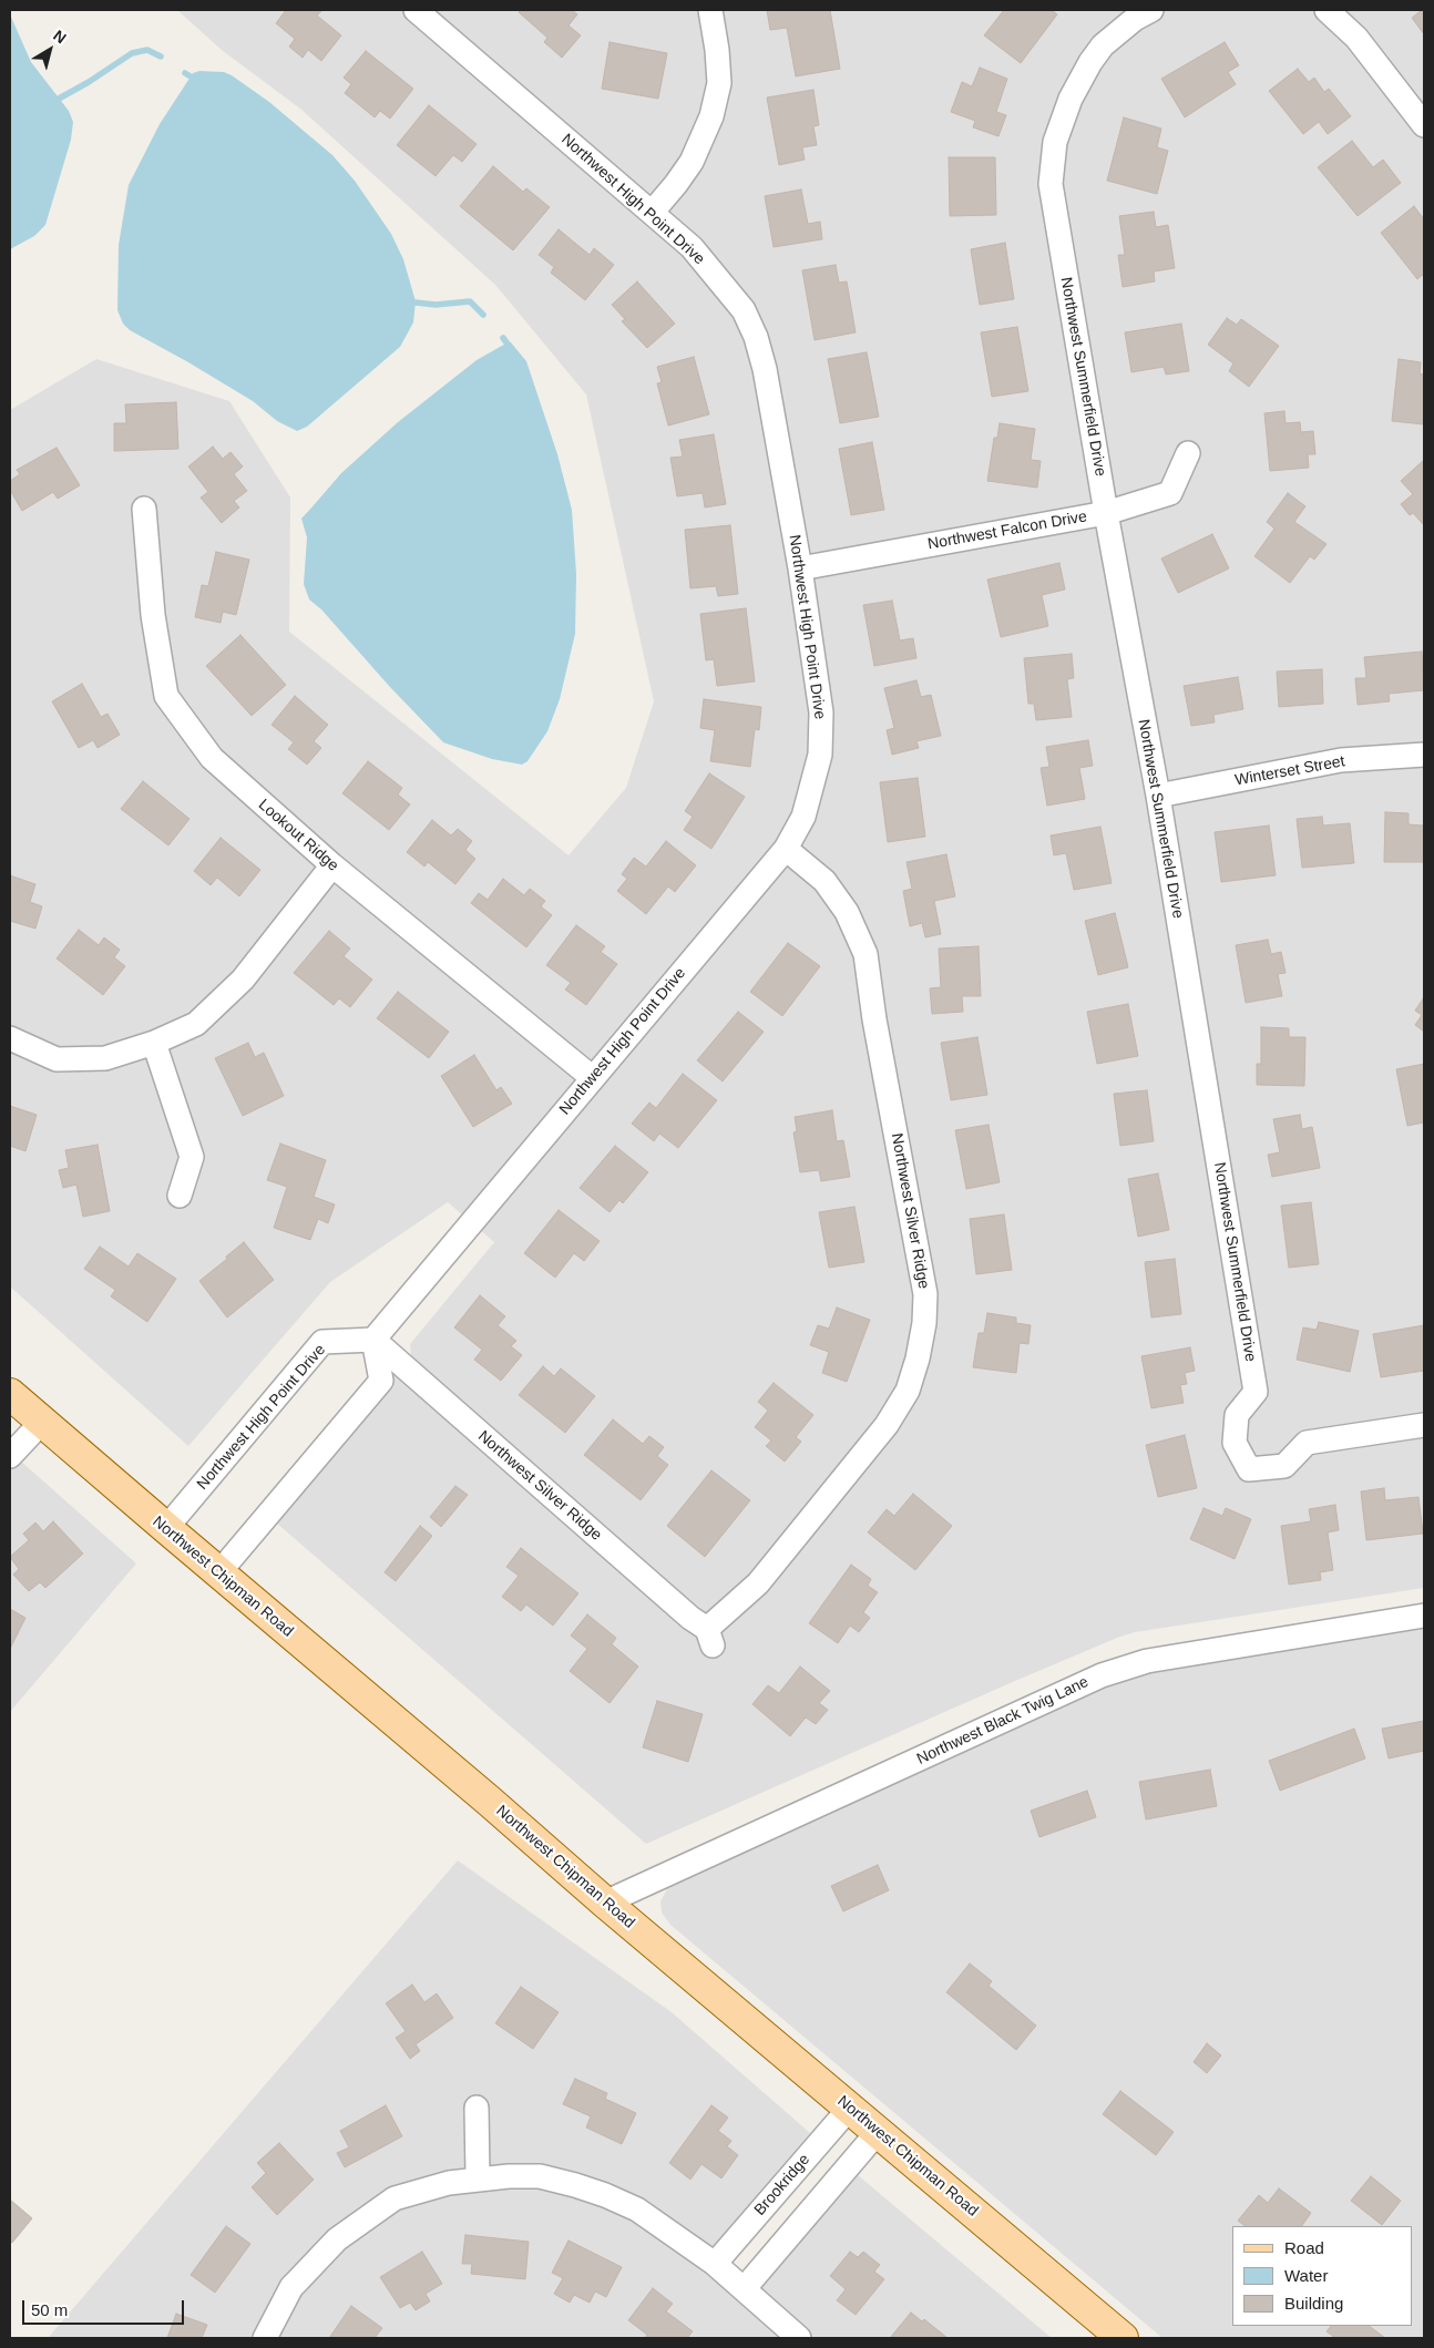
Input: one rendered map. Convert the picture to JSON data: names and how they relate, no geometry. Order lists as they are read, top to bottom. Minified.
{"streets":{"main road":["Northwest Chipman Road"],"street":["Northwest High Point Drive","Northwest Summerfield Drive","Northwest Falcon Drive","Winterset Street","Lookout Ridge","Northwest Silver Ridge","Northwest Black Twig Lane","Brookridge"]},"crossings":[["Northwest High Point Drive","Northwest Falcon Drive"],["Northwest High Point Drive","Lookout Ridge"],["Northwest High Point Drive","Northwest Silver Ridge"],["Northwest High Point Drive","Northwest Chipman Road"],["Northwest Summerfield Drive","Northwest Falcon Drive"],["Northwest Summerfield Drive","Winterset Street"],["Northwest Chipman Road","Northwest Black Twig Lane"],["Northwest Chipman Road","Brookridge"]],"legend":["Road","Water","Building"],"scale_bar":"50 m","north":"top right"}
